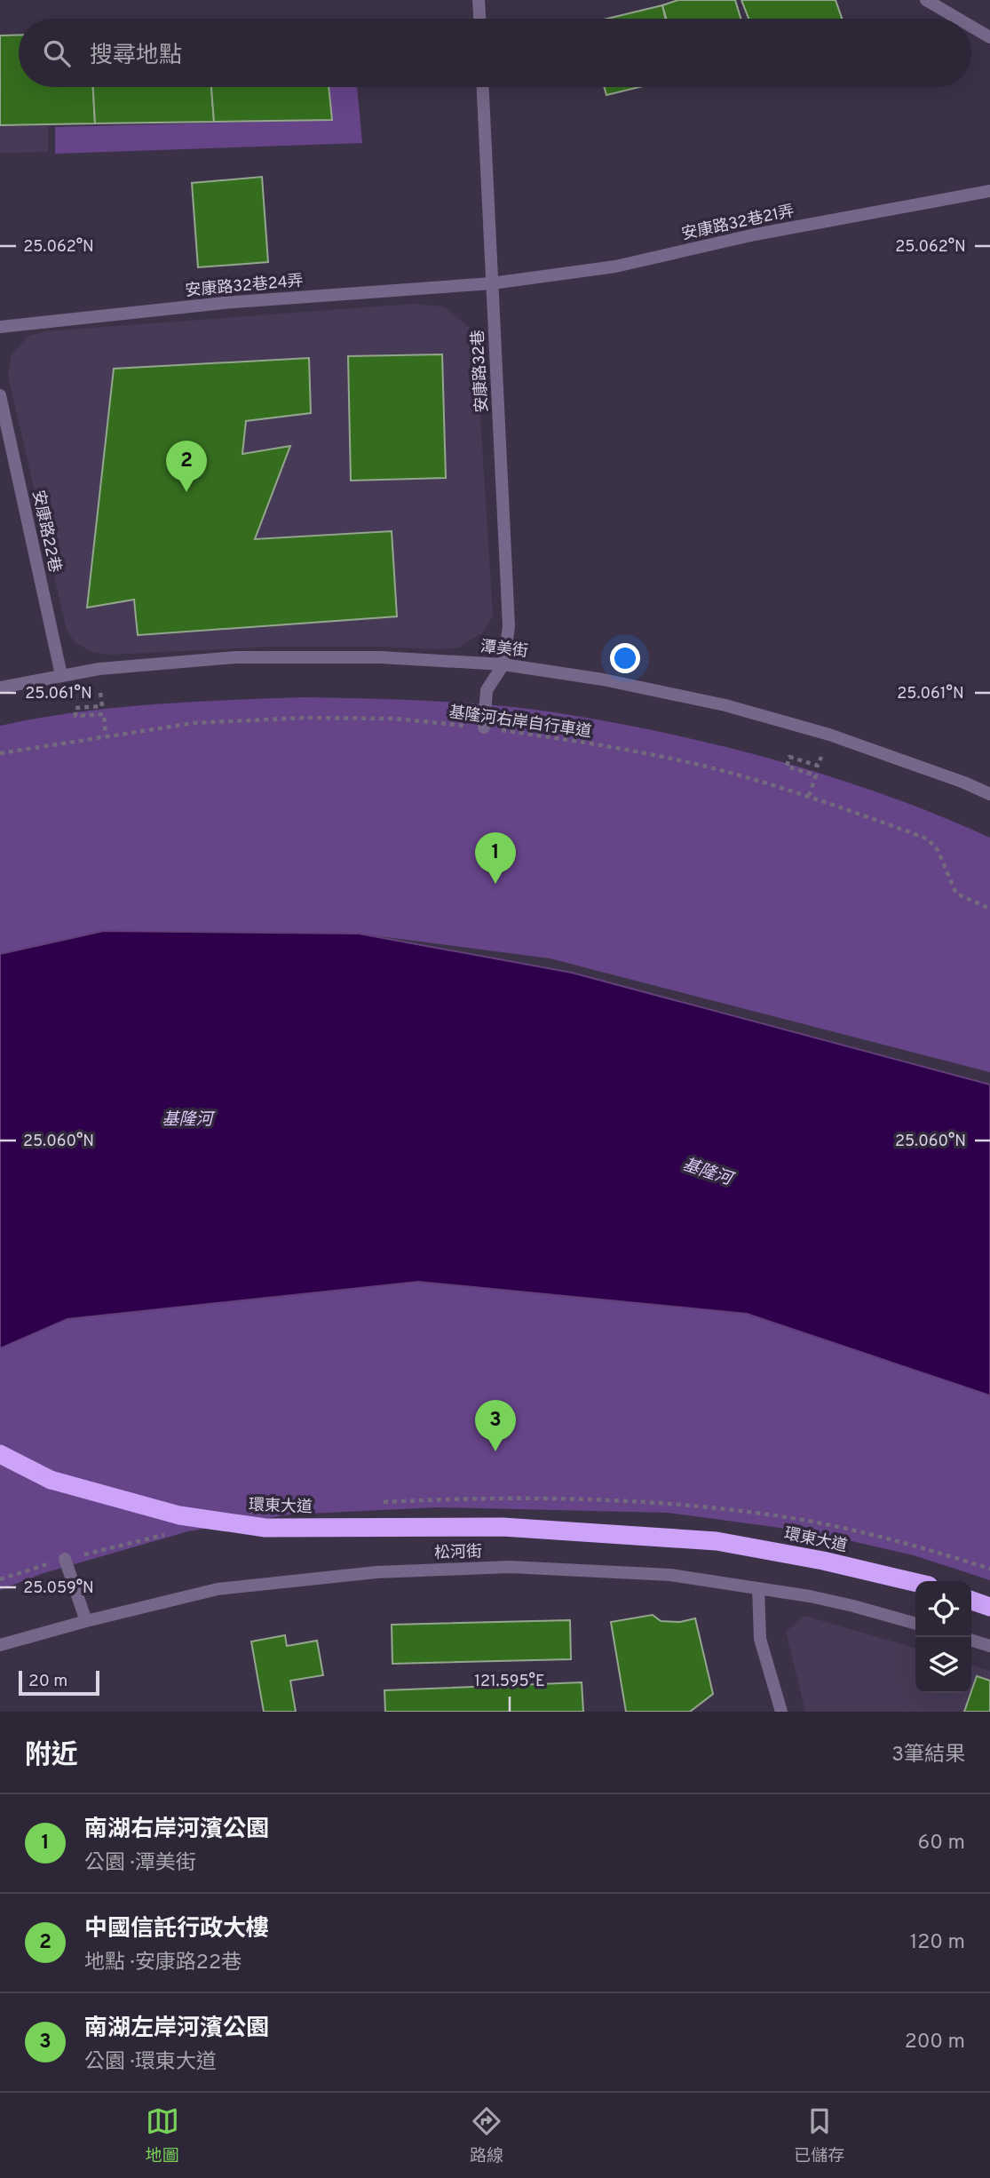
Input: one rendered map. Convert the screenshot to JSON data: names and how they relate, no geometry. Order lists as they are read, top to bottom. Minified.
{"streets":{"highway":["環東大道"],"street":["安康路32巷21弄","安康路32巷24弄","安康路32巷","安康路22巷","潭美街","松河街"],"path":["基隆河右岸自行車道"]},"crossings":[["安康路32巷21弄","安康路32巷24弄"],["安康路32巷21弄","安康路32巷"],["安康路32巷24弄","安康路32巷"],["安康路32巷","潭美街"],["安康路22巷","潭美街"]],"water":["基隆河"],"scale_bar":"20 m","page":{"search":"搜尋地點","pins":["2","1","3"],"scale":"20 m","heading":["附近","3筆結果"],"list":[{"mark":"1","name":"南湖右岸河濱公園","note":"公園 · 潭美街","value":"60 m"},{"mark":"2","name":"中國信託行政大樓","note":"地點 · 安康路22巷","value":"120 m"},{"mark":"3","name":"南湖左岸河濱公園","note":"公園 · 環東大道","value":"200 m"}],"nav":["地圖","路線","已儲存"]},"coordinates":["25.062°N","25.061°N","25.060°N","25.059°N","121.595°E"]}
